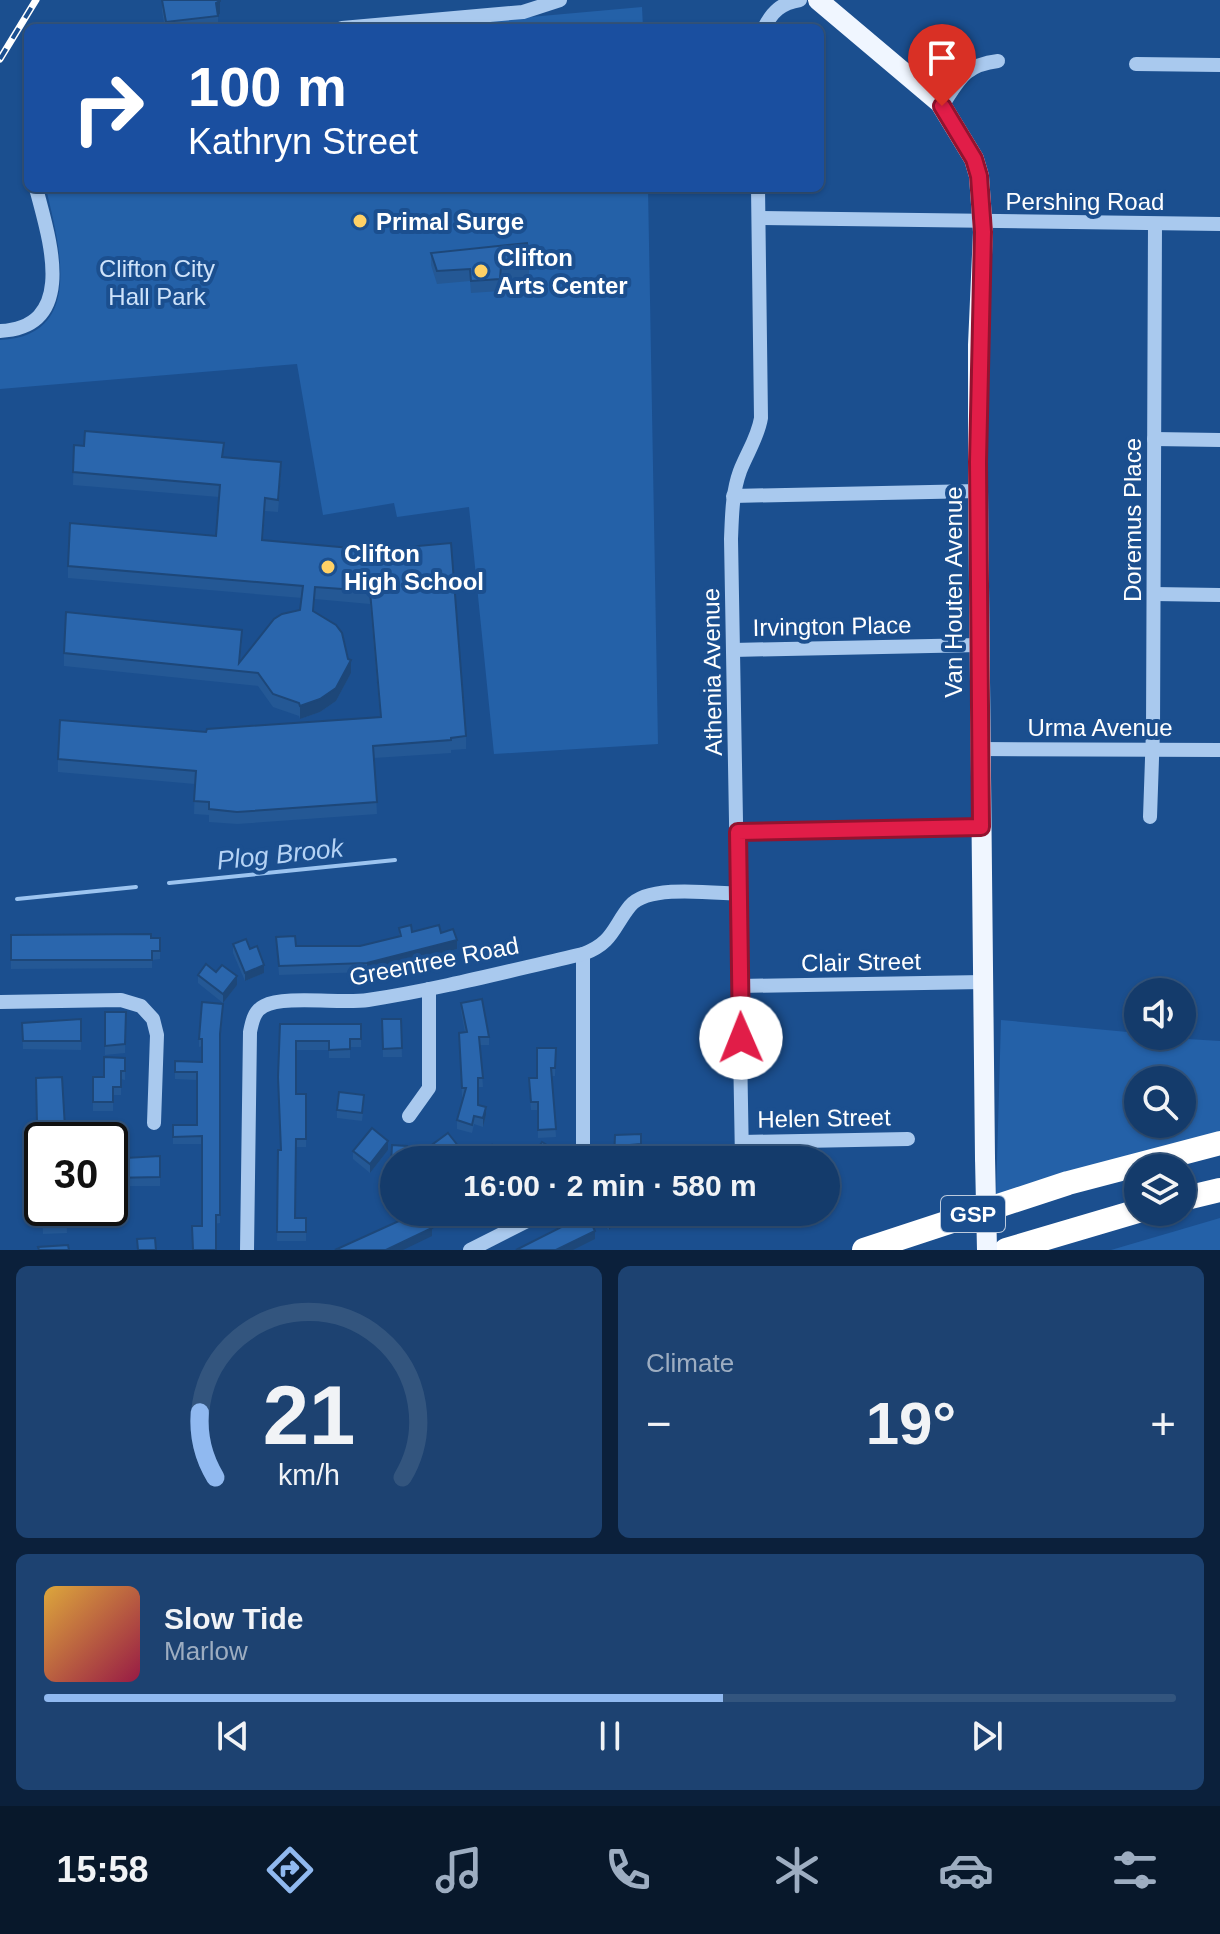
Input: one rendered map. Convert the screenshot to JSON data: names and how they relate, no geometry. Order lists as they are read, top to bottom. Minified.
{"streets":{"highway":["GSP"],"main road":["Van Houten Avenue"],"street":["Pershing Road","Doremus Place","Irvington Place","Athenia Avenue","Urma Avenue","Greentree Road","Clair Street","Helen Street"]},"crossings":[["Pershing Road","Doremus Place"],["Pershing Road","Van Houten Avenue"],["Pershing Road","Athenia Avenue"],["Doremus Place","Urma Avenue"],["Van Houten Avenue","Irvington Place"],["Van Houten Avenue","Urma Avenue"],["Van Houten Avenue","Clair Street"],["Irvington Place","Athenia Avenue"],["Athenia Avenue","Greentree Road"],["Athenia Avenue","Clair Street"],["Athenia Avenue","Helen Street"]],"water":["Plog Brook"],"parks":["Clifton City Hall Park"],"places":["Primal Surge","Clifton Arts Center","Clifton High School"],"page":{"turn":["100 m","Kathryn Street"],"limit":"30","trip":"16:00 · 2 min · 580 m","tile":"Climate","heat":["−","19°","+"],"song":["Slow Tide","Marlow"],"tabs":"15:58","gauge":["21","km/h"]}}
